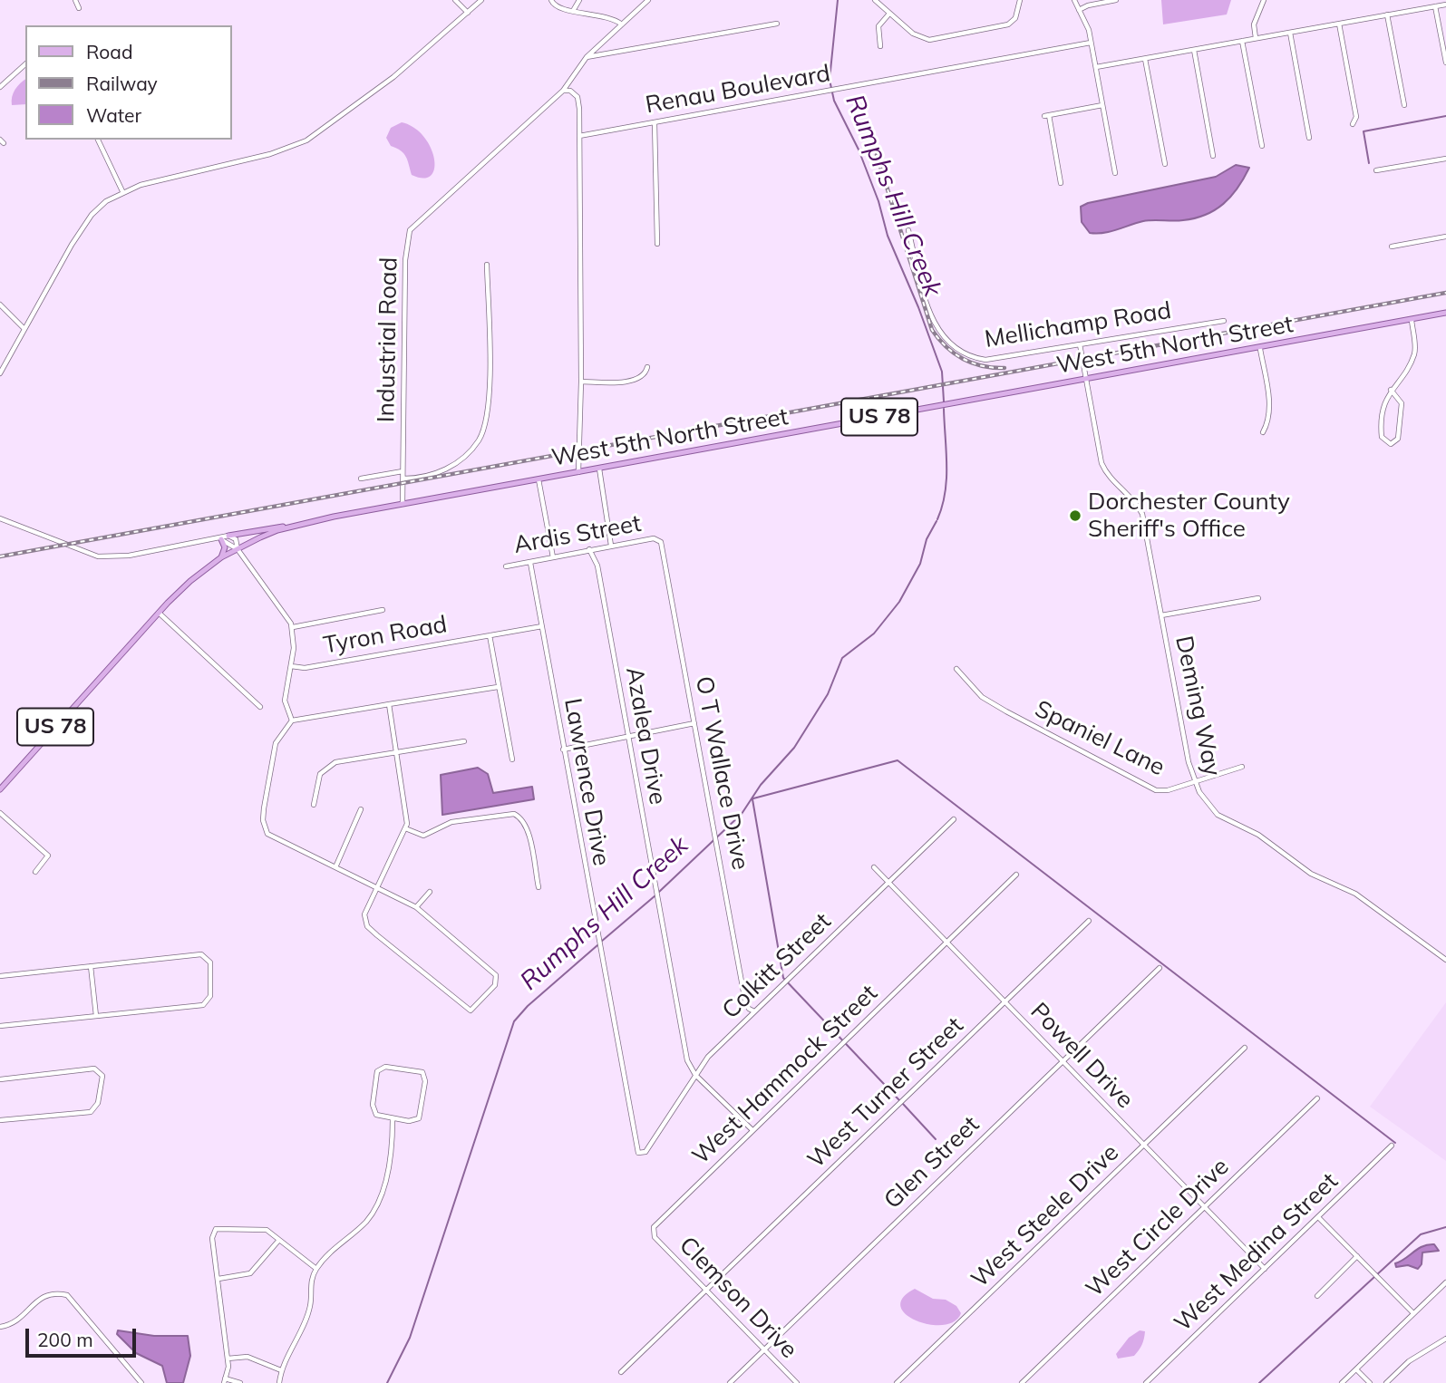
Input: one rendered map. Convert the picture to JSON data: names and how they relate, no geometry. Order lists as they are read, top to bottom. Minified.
{"streets":{"main road":["West 5th North Street","US 78"],"street":["Renau Boulevard","Mellichamp Road","Industrial Road","Ardis Street","Tyron Road","Deming Way","Azalea Drive","Spaniel Lane","O T Wallace Drive","Lawrence Drive","Colkitt Street","Powell Drive","West Hammock Street","West Turner Street","Glen Street","West Steele Drive","West Circle Drive","West Medina Street","Clemson Drive"]},"crossings":[["Mellichamp Road","Deming Way"],["Industrial Road","West 5th North Street"],["West 5th North Street","Deming Way"],["Ardis Street","Azalea Drive"],["Ardis Street","O T Wallace Drive"],["Ardis Street","Lawrence Drive"],["Tyron Road","Lawrence Drive"],["Deming Way","Spaniel Lane"],["Azalea Drive","Colkitt Street"],["Azalea Drive","West Hammock Street"],["O T Wallace Drive","Colkitt Street"],["Lawrence Drive","Colkitt Street"],["Colkitt Street","Powell Drive"],["Powell Drive","West Hammock Street"],["Powell Drive","West Turner Street"],["Powell Drive","Glen Street"],["Powell Drive","West Steele Drive"],["Powell Drive","West Circle Drive"],["Powell Drive","West Medina Street"],["West Hammock Street","Clemson Drive"],["West Turner Street","Clemson Drive"],["Glen Street","Clemson Drive"]],"water":["Rumphs Hill Creek"],"places":["Dorchester County Sheriff's Office"],"legend":["Road","Railway","Water"],"scale_bar":"200 m"}
